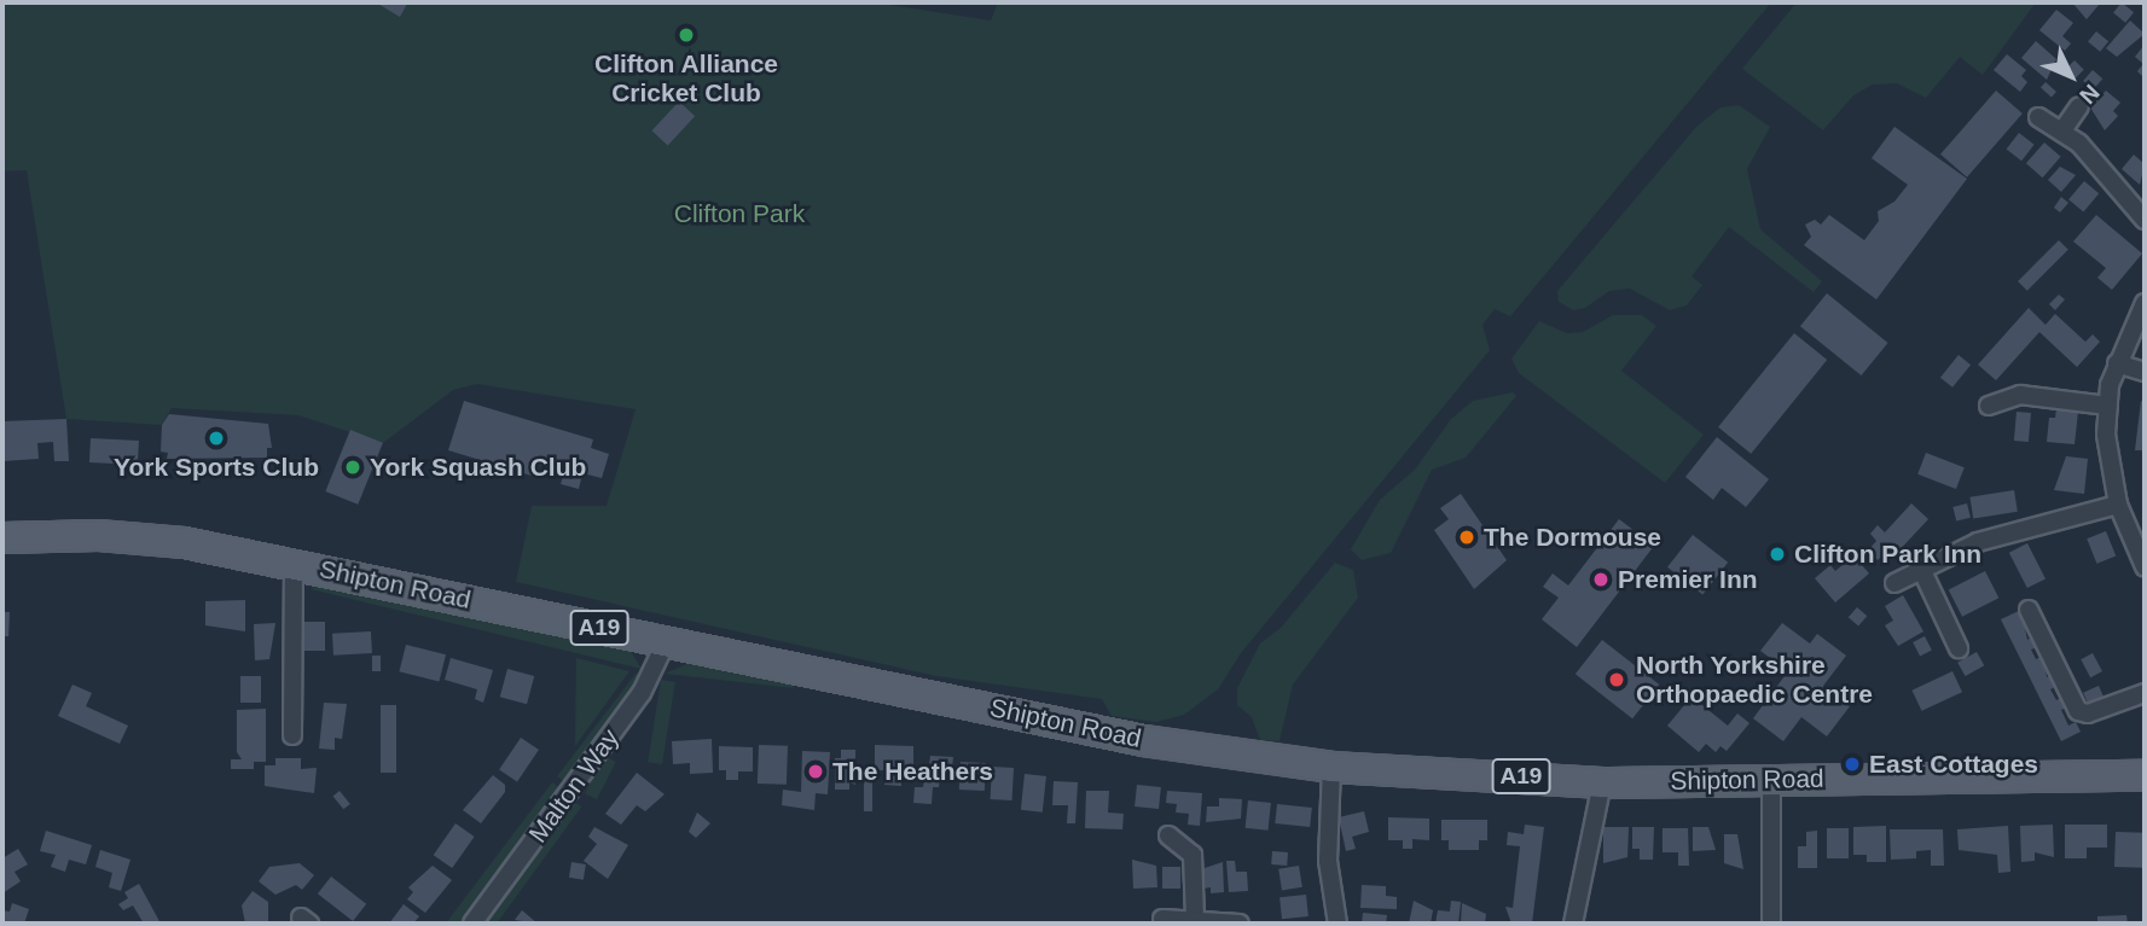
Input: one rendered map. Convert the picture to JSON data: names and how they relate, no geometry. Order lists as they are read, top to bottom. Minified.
{"streets":{"main road":["Shipton Road","A19"],"street":["Malton Way"]},"crossings":[["Shipton Road","Malton Way"]],"parks":["Clifton Park"],"places":["Clifton Alliance Cricket Club","York Sports Club","York Squash Club","The Dormouse","Clifton Park Inn","Premier Inn","North Yorkshire Orthopaedic Centre","East Cottages","The Heathers"],"north":"bottom right"}
